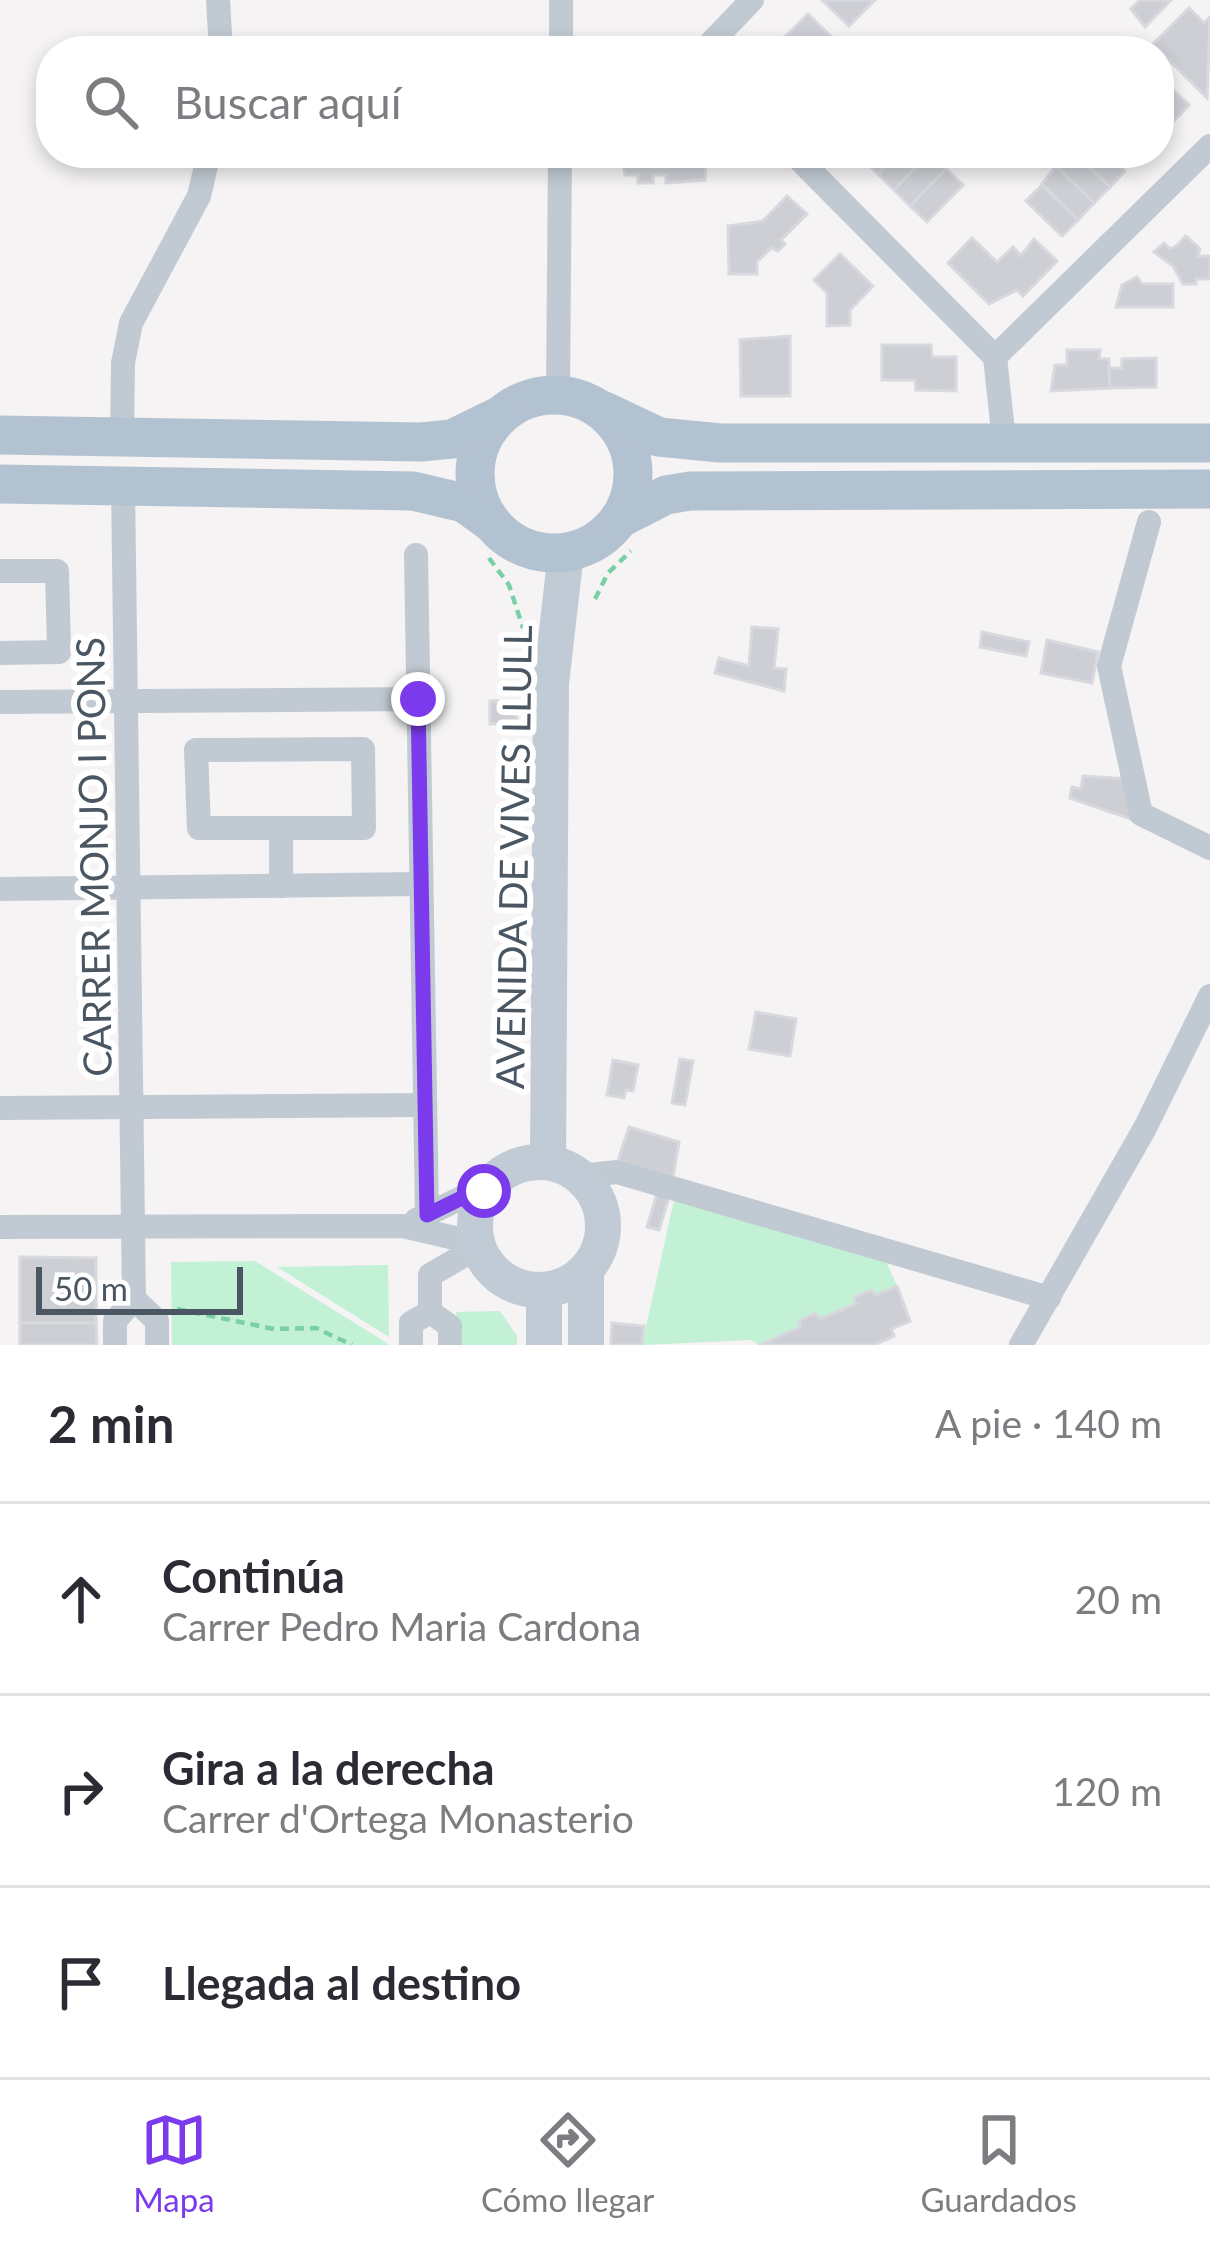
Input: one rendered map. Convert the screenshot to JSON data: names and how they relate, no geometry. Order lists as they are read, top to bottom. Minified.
{"streets":{"street":["CARRER MONJO I PONS","AVENIDA DE VIVES LLULL"]},"scale_bar":"50 m","page":{"search":"Buscar aquí","scale":"50 m","heading":["2 min","A pie · 140 m"],"list":[["Continúa","Carrer Pedro Maria Cardona","20 m"],["Gira a la derecha","Carrer d'Ortega Monasterio","120 m"],"Llegada al destino"],"nav":["Mapa","Cómo llegar","Guardados"]}}
